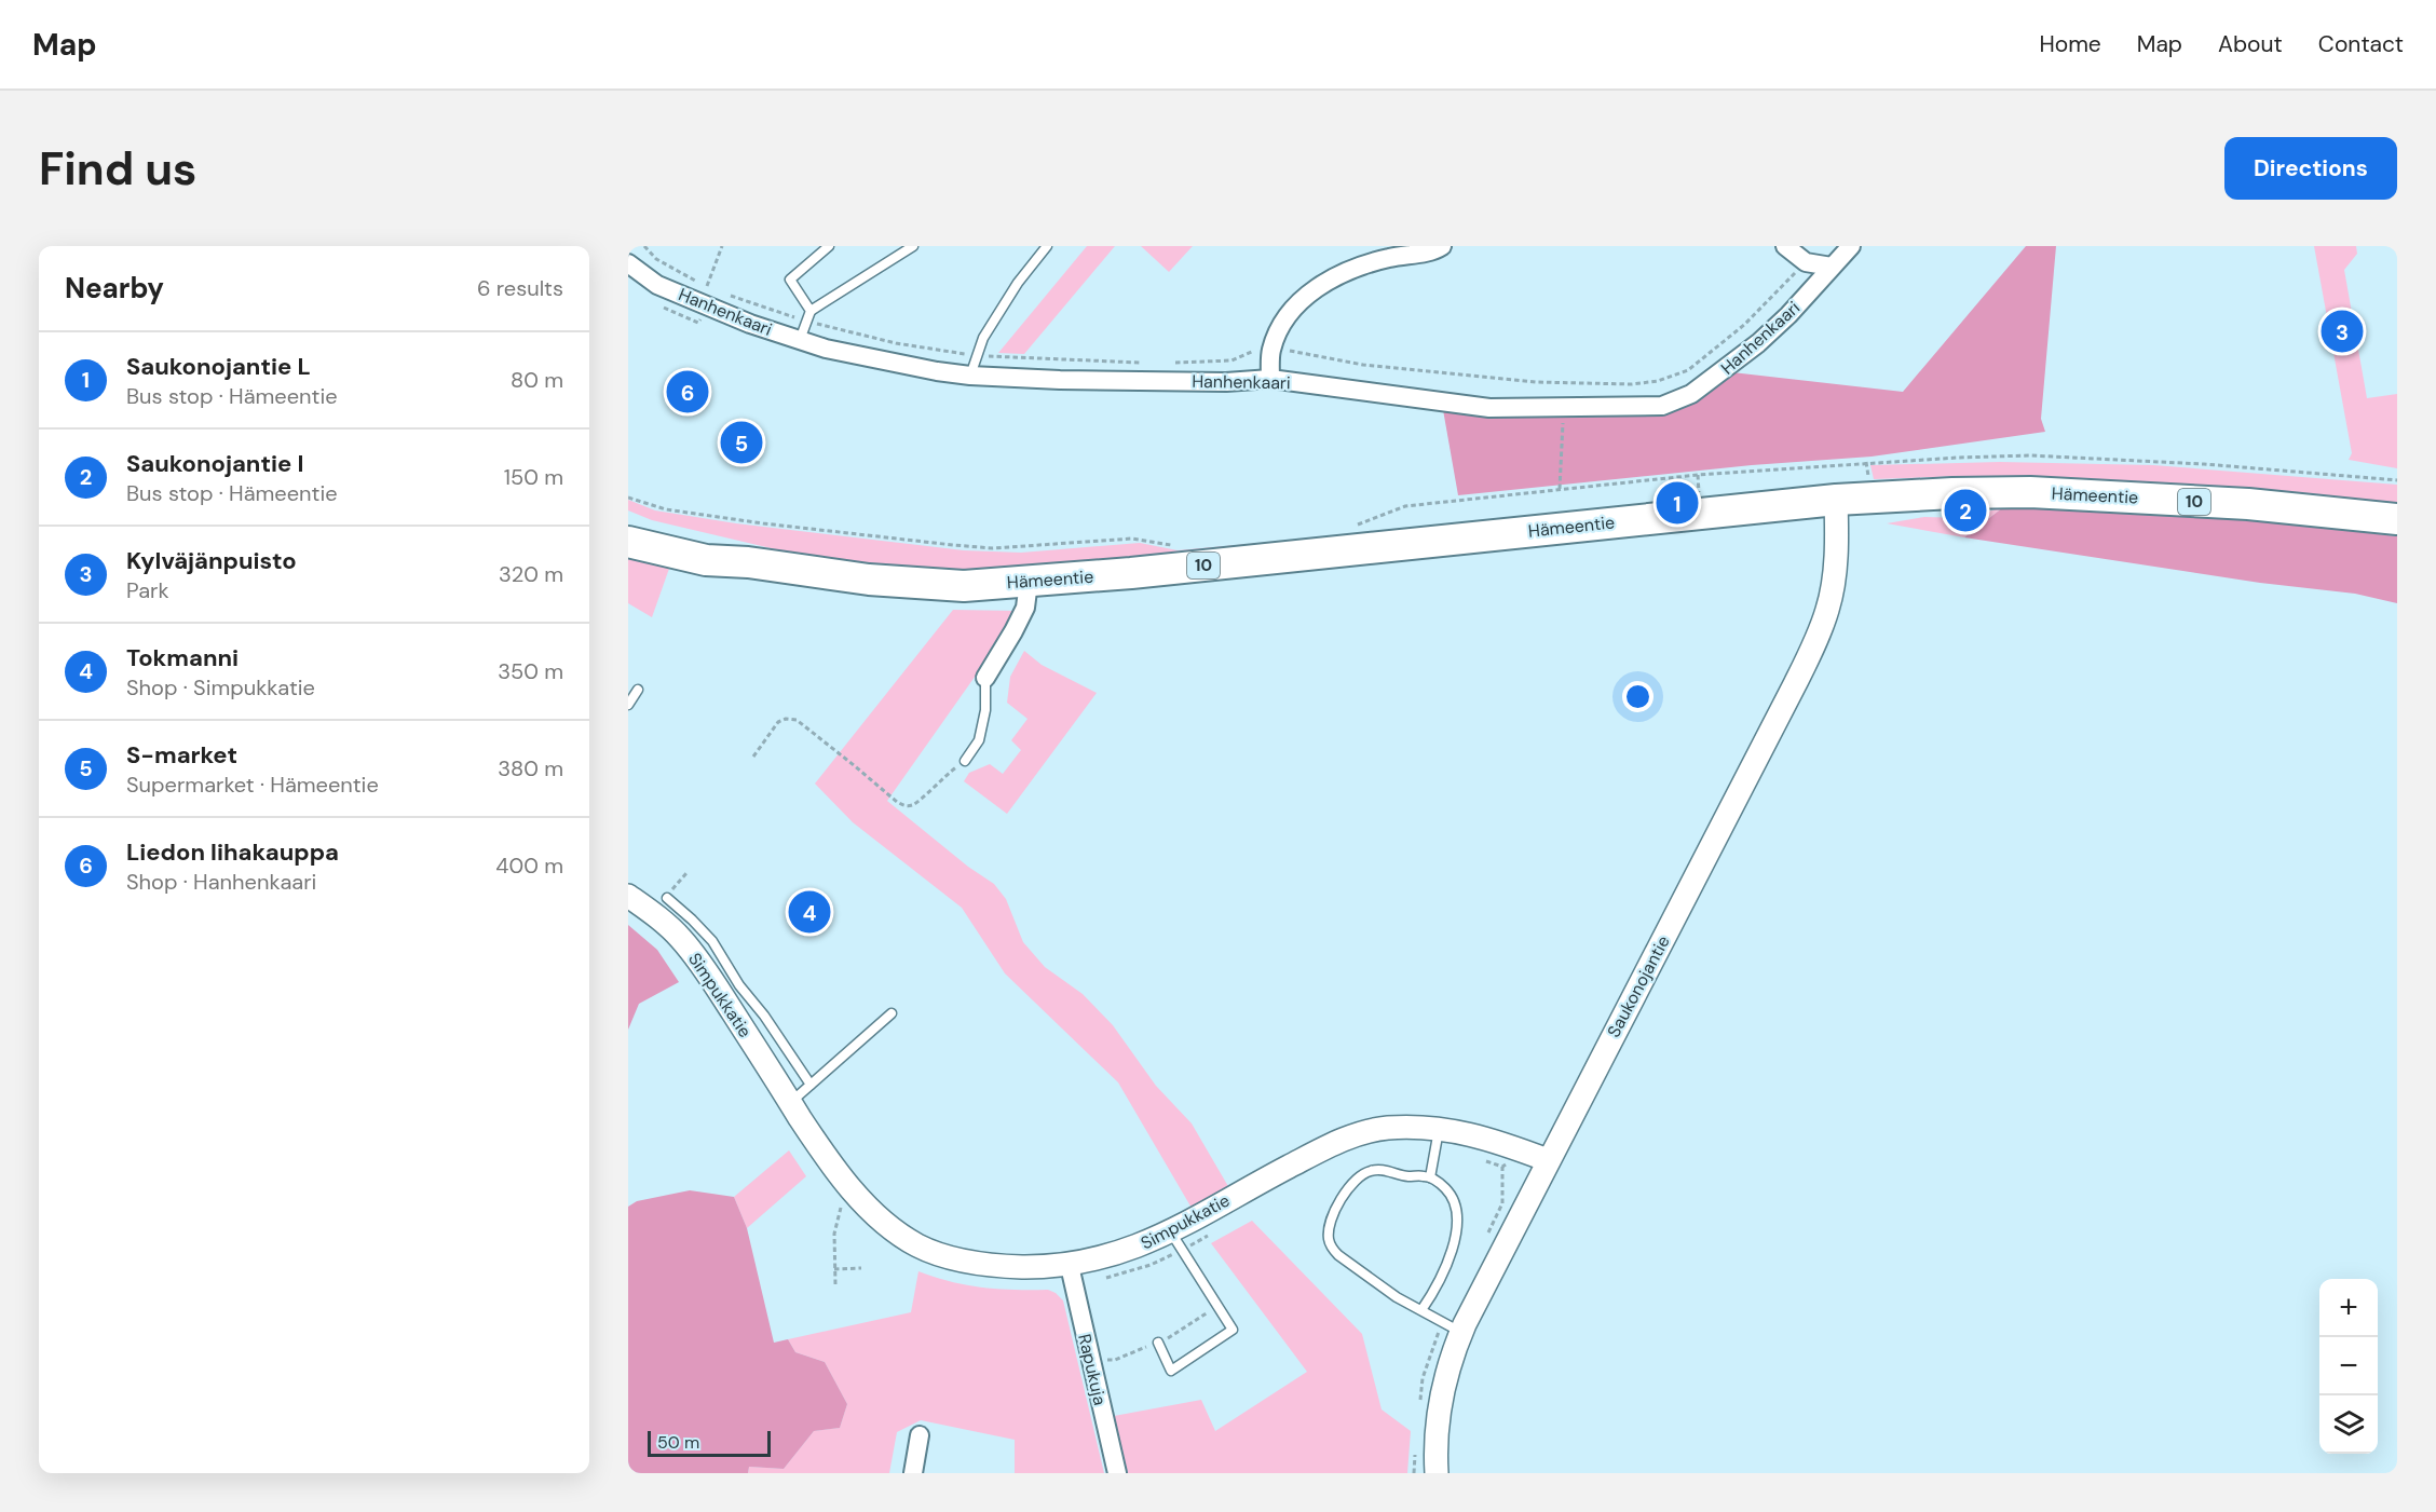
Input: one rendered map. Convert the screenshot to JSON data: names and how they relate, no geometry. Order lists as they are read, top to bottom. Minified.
{"streets":{"highway":["Hämeentie","10"],"street":["Hanhenkaari","Saukonojantie","Simpukkatie","Rapukuja"]},"crossings":[["Hämeentie","Saukonojantie"],["Saukonojantie","Simpukkatie"],["Simpukkatie","Rapukuja"]],"scale_bar":"50 m","page":{"header":"Map","nav":["Home","Map","About","Contact"],"buttons":"Directions","title":"Find us","heading":["Nearby","6 results"],"pins":["3","6","5","1","2","4"],"list":[{"mark":"1","name":"Saukonojantie L","note":"Bus stop · Hämeentie","value":"80 m"},{"mark":"2","name":"Saukonojantie I","note":"Bus stop · Hämeentie","value":"150 m"},{"mark":"3","name":"Kylväjänpuisto","note":"Park","value":"320 m"},{"mark":"4","name":"Tokmanni","note":"Shop · Simpukkatie","value":"350 m"},{"mark":"5","name":"S-market","note":"Supermarket · Hämeentie","value":"380 m"},{"mark":"6","name":"Liedon lihakauppa","note":"Shop · Hanhenkaari","value":"400 m"}],"map_buttons":["+","−"],"scale":"50 m"}}
